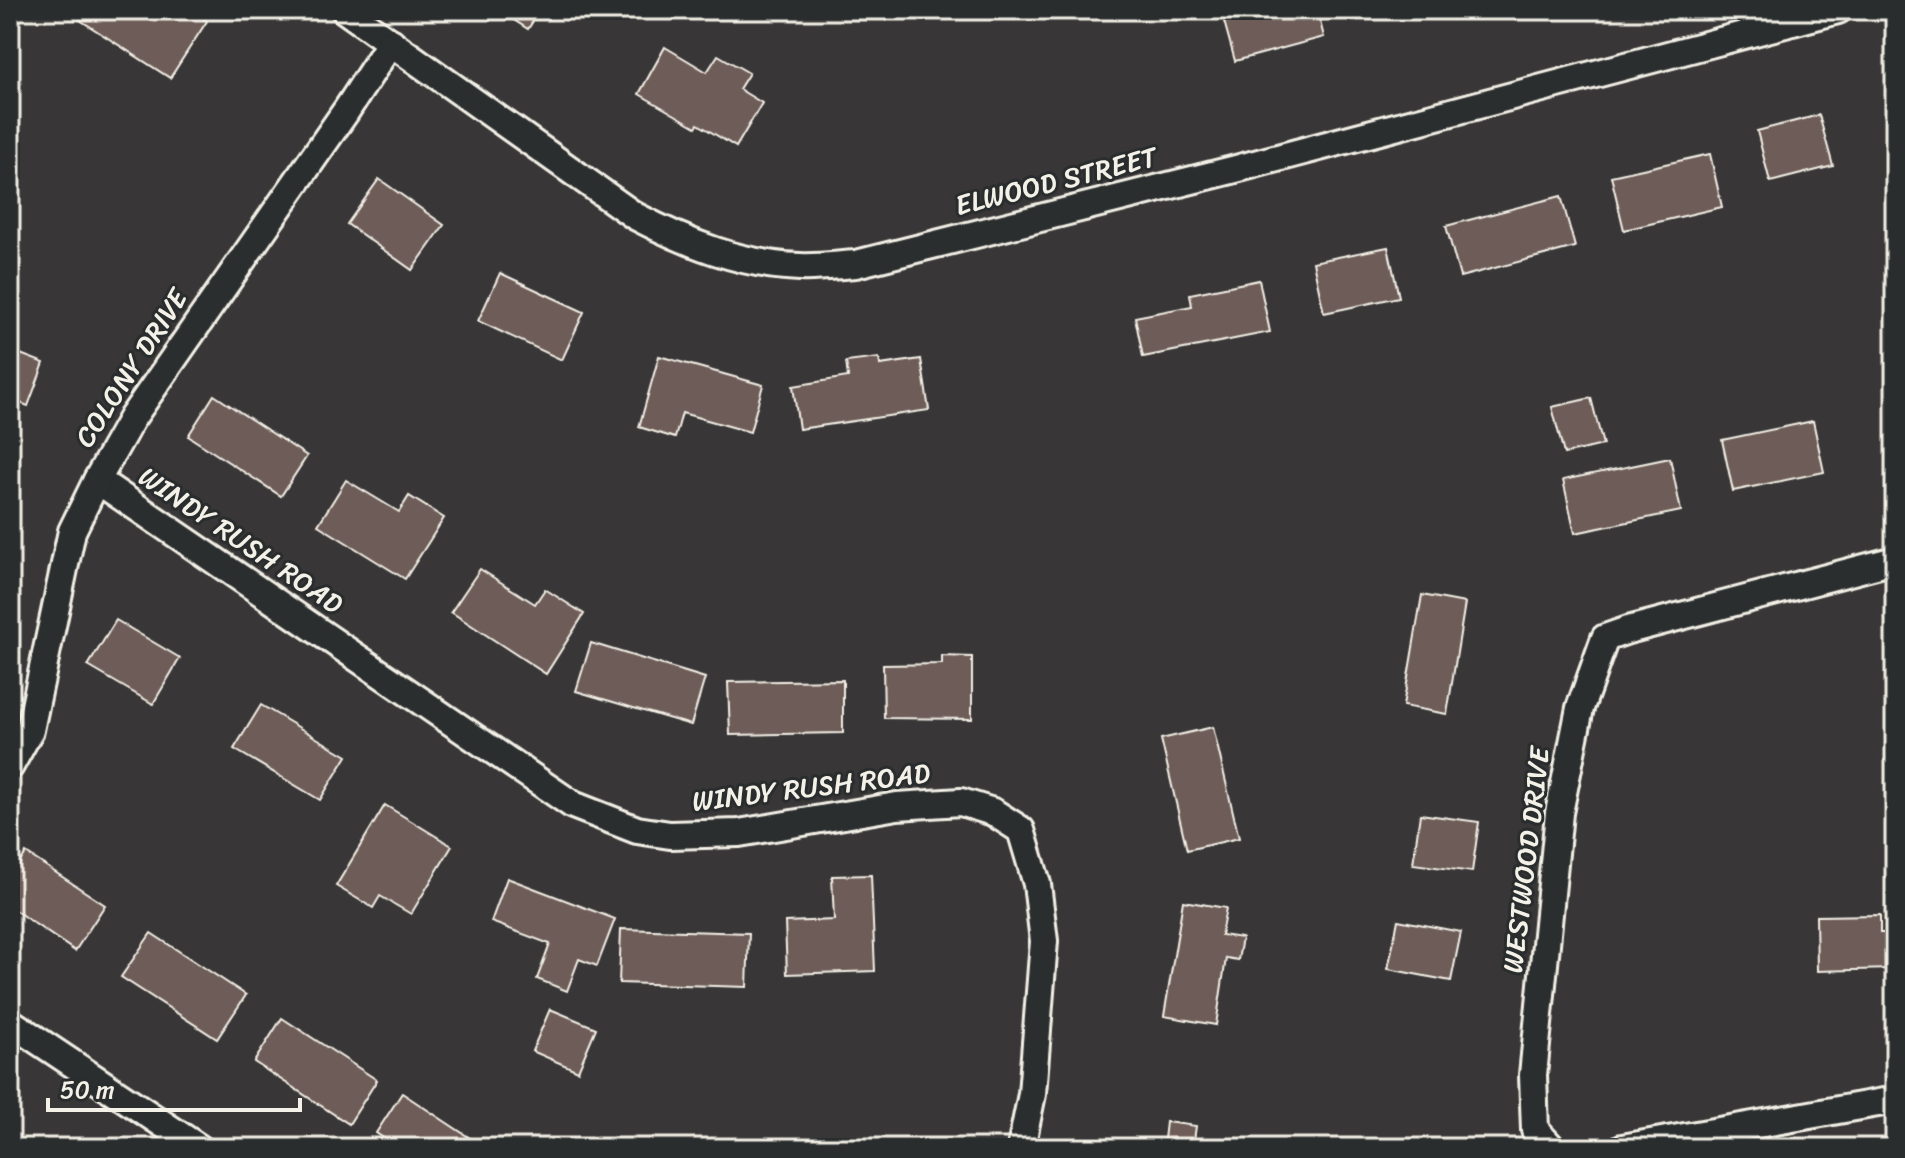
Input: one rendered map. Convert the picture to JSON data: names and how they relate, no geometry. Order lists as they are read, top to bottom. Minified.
{"streets":{"street":["ELWOOD STREET","COLONY DRIVE","WINDY RUSH ROAD","WESTWOOD DRIVE"]},"crossings":[["ELWOOD STREET","COLONY DRIVE"],["COLONY DRIVE","WINDY RUSH ROAD"]],"scale_bar":"50 m"}
